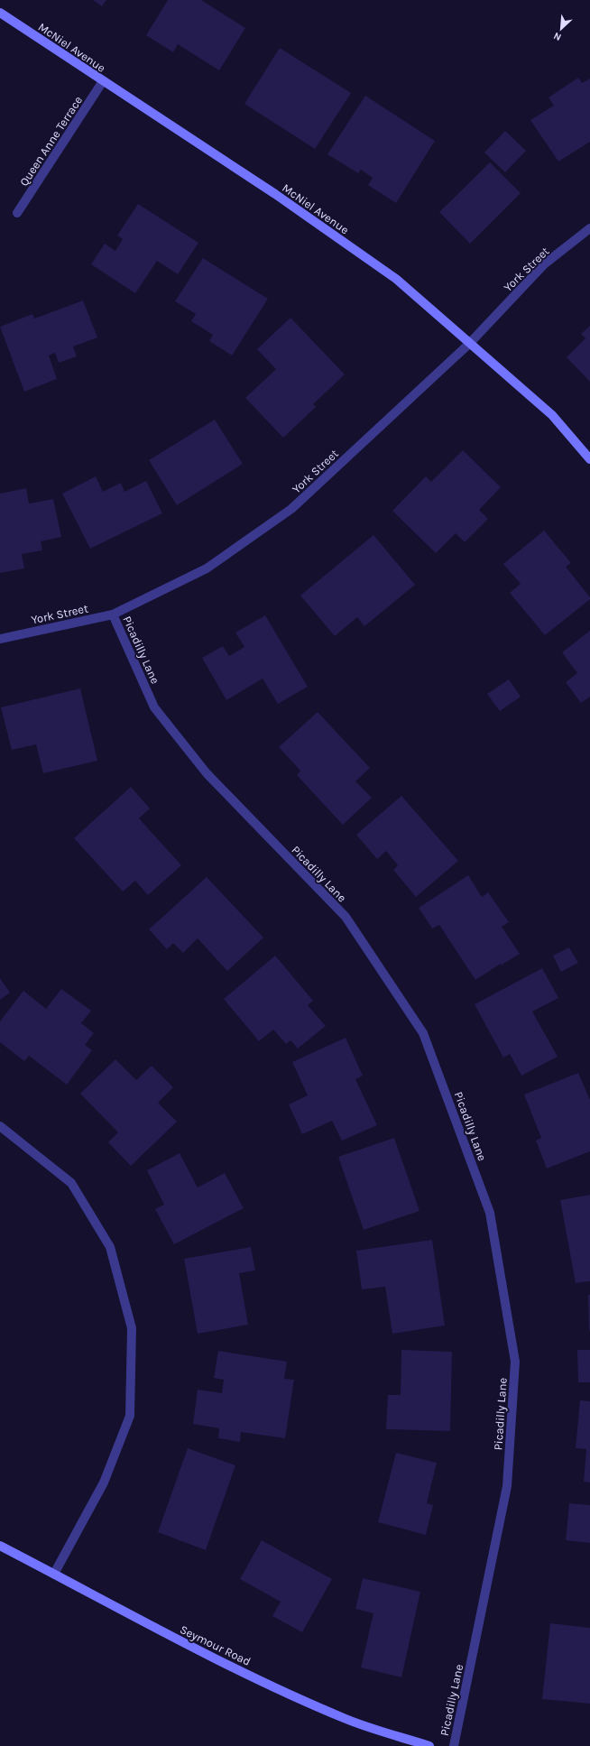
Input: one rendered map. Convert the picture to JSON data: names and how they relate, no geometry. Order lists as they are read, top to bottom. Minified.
{"streets":{"street":["McNiel Avenue","Queen Anne Terrace","York Street","Picadilly Lane","Seymour Road"]},"crossings":[["McNiel Avenue","Queen Anne Terrace"],["McNiel Avenue","York Street"],["York Street","Picadilly Lane"]],"north":"bottom left"}
